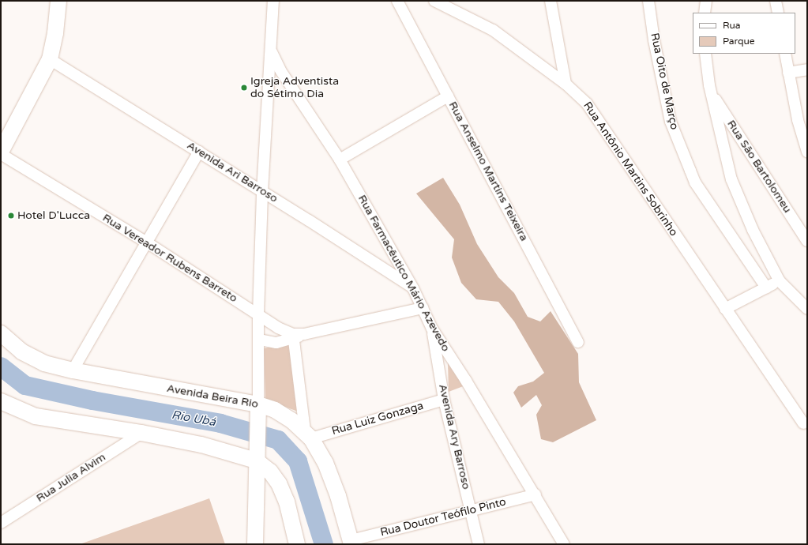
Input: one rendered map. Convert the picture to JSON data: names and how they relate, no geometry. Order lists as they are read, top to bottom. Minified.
{"streets":{"main road":["Avenida Beira Rio"],"street":["Rua Oito de Março","Rua São Bartolomeu","Rua Antônio Martins Sobrinho","Rua Anselmo Martins Teixeira","Avenida Ari Barroso","Rua Vereador Rubens Barreto","Rua Farmacêutico Mário Azevedo","Rua Luiz Gonzaga","Avenida Ary Barroso","Rua Julia Alvim","Rua Doutor Teófilo Pinto"]},"crossings":[["Avenida Ari Barroso","Rua Farmacêutico Mário Azevedo"],["Rua Farmacêutico Mário Azevedo","Avenida Ary Barroso"],["Rua Farmacêutico Mário Azevedo","Rua Doutor Teófilo Pinto"],["Avenida Beira Rio","Rua Luiz Gonzaga"],["Avenida Beira Rio","Rua Doutor Teófilo Pinto"],["Rua Luiz Gonzaga","Avenida Ary Barroso"],["Avenida Ary Barroso","Rua Doutor Teófilo Pinto"]],"water":["Rio Ubá"],"places":["Igreja Adventista do Sétimo Dia","Hotel D'Lucca"],"legend":["Rua","Parque"]}
